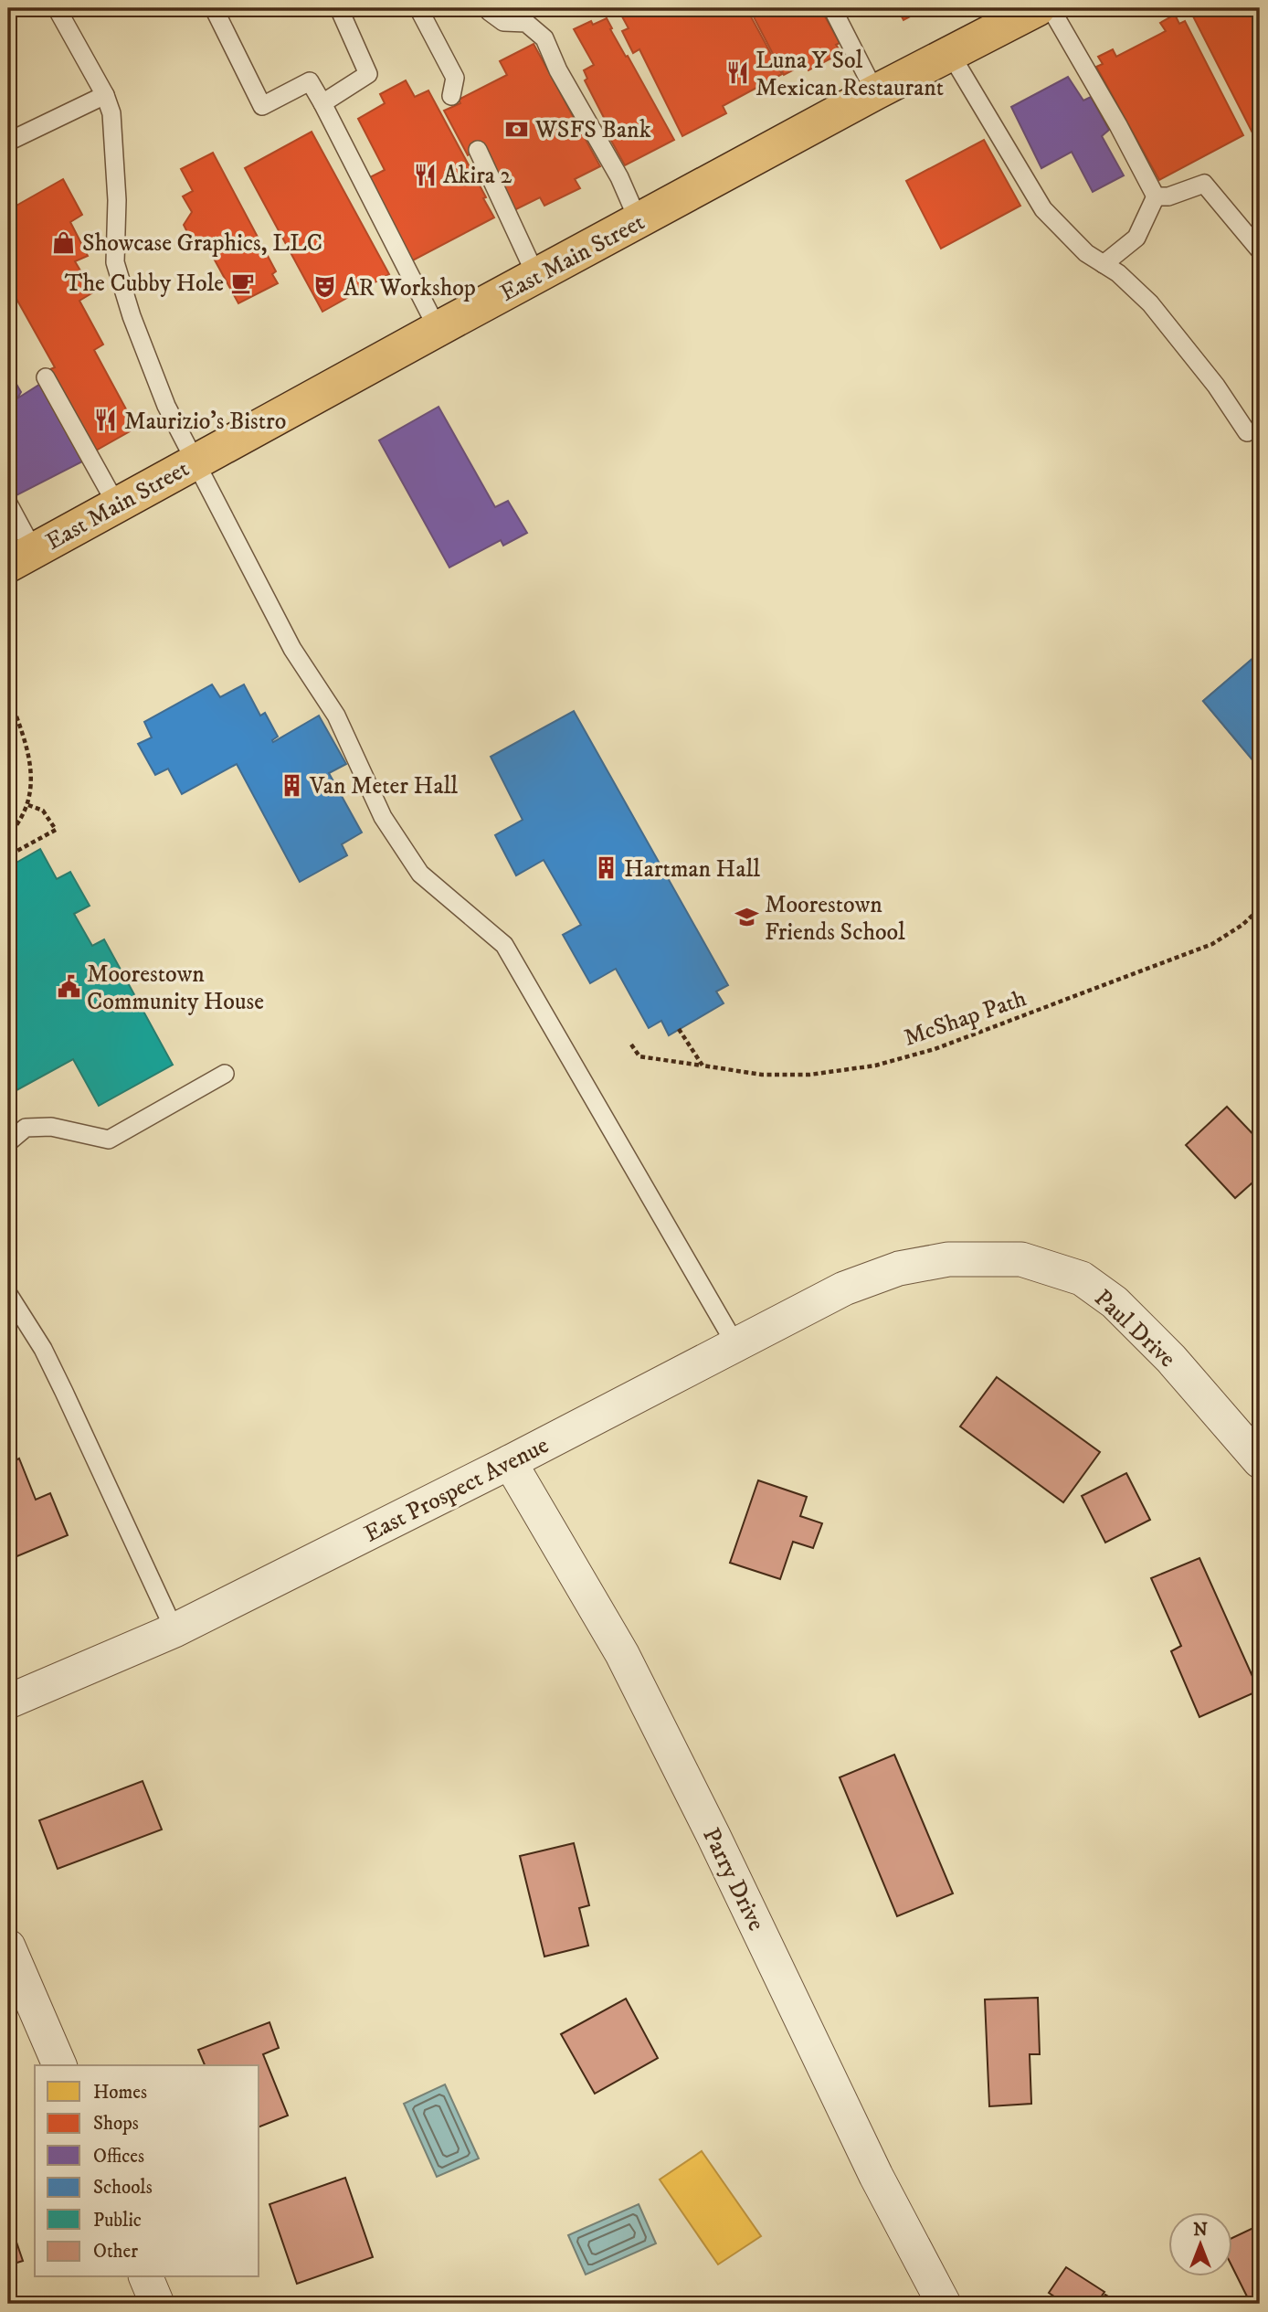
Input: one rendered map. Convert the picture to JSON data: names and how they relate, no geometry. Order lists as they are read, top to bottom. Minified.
{"streets":{"main road":["East Main Street"],"street":["Paul Drive","East Prospect Avenue","Parry Drive"],"path":["McShap Path"]},"crossings":[["Paul Drive","East Prospect Avenue"],["East Prospect Avenue","Parry Drive"]],"places":{"restaurant":["Luna Y Sol Mexican Restaurant","Akira 2","Maurizio's Bistro"],"bank":["WSFS Bank"],"shop":["Showcase Graphics, LLC"],"cafe":["The Cubby Hole"],"theatre":["AR Workshop"],"building":["Van Meter Hall","Hartman Hall"],"school or university":["Moorestown Friends School"],"public building":["Moorestown Community House"]},"legend":["Homes","Shops","Offices","Schools","Public","Other"],"north":"top"}
